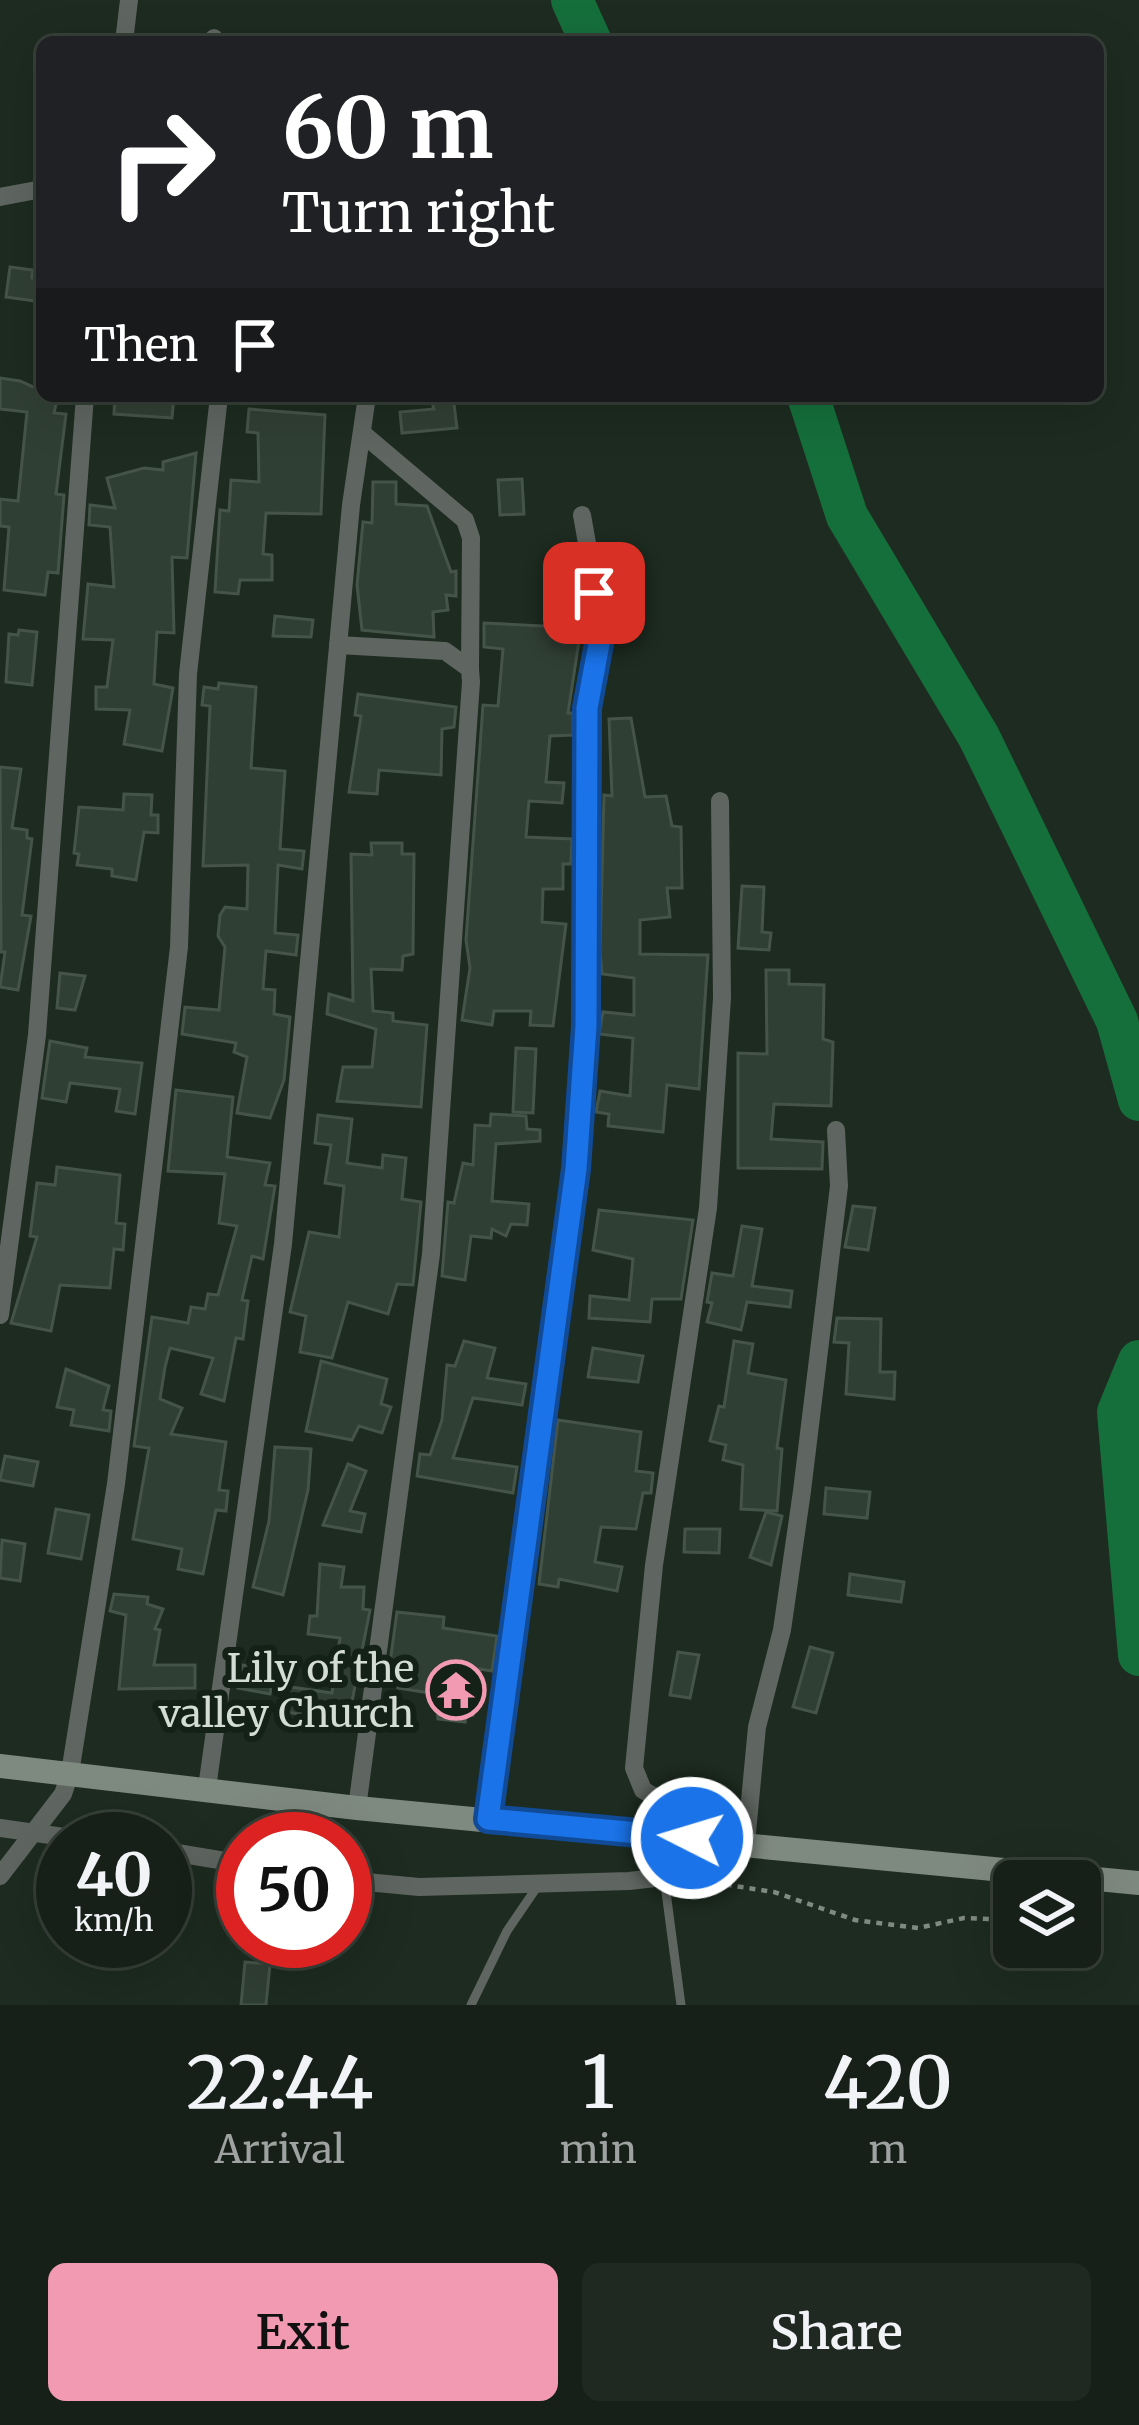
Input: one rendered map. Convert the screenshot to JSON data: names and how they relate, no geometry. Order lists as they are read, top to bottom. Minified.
{"places":{"temple":["Lily of the valley Church"]},"page":{"turn":["60 m","Turn right"],"then":"Then","speed":"40 km/h","limit":"50","eta":["22:44","Arrival","1","min","420","m"],"buttons":["Exit","Share"]}}
